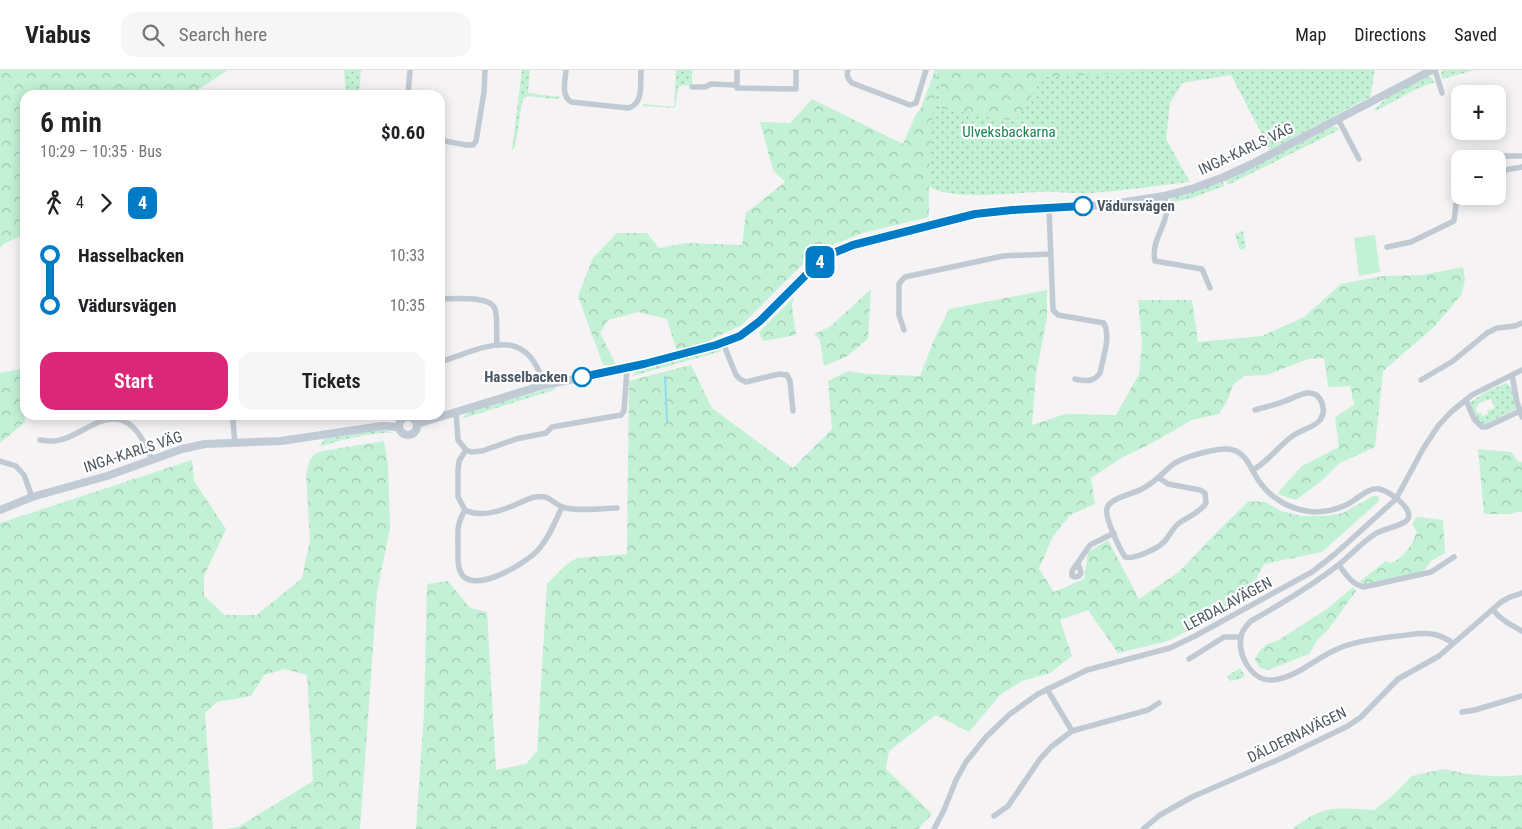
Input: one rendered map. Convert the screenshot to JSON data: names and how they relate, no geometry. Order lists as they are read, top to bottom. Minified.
{"streets":{"street":["INGA-KARLS VÄG","LERDALAVÄGEN","DÄLDERNAVÄGEN"]},"parks":["Ulveksbackarna"],"places":["Vädursvägen","Hasselbacken"],"lines":["bus line 4"],"page":{"header":"Viabus","search":"Search here","nav":["Map","Directions","Saved"],"on_map":"4","map_buttons":["+","−"],"heading":["6 min","10:29 – 10:35 · Bus","$0.60"],"legs":["4","4"],"list":[{"name":"Hasselbacken","value":"10:33"},{"name":"Vädursvägen","value":"10:35"}],"buttons":["Start","Tickets"]}}
